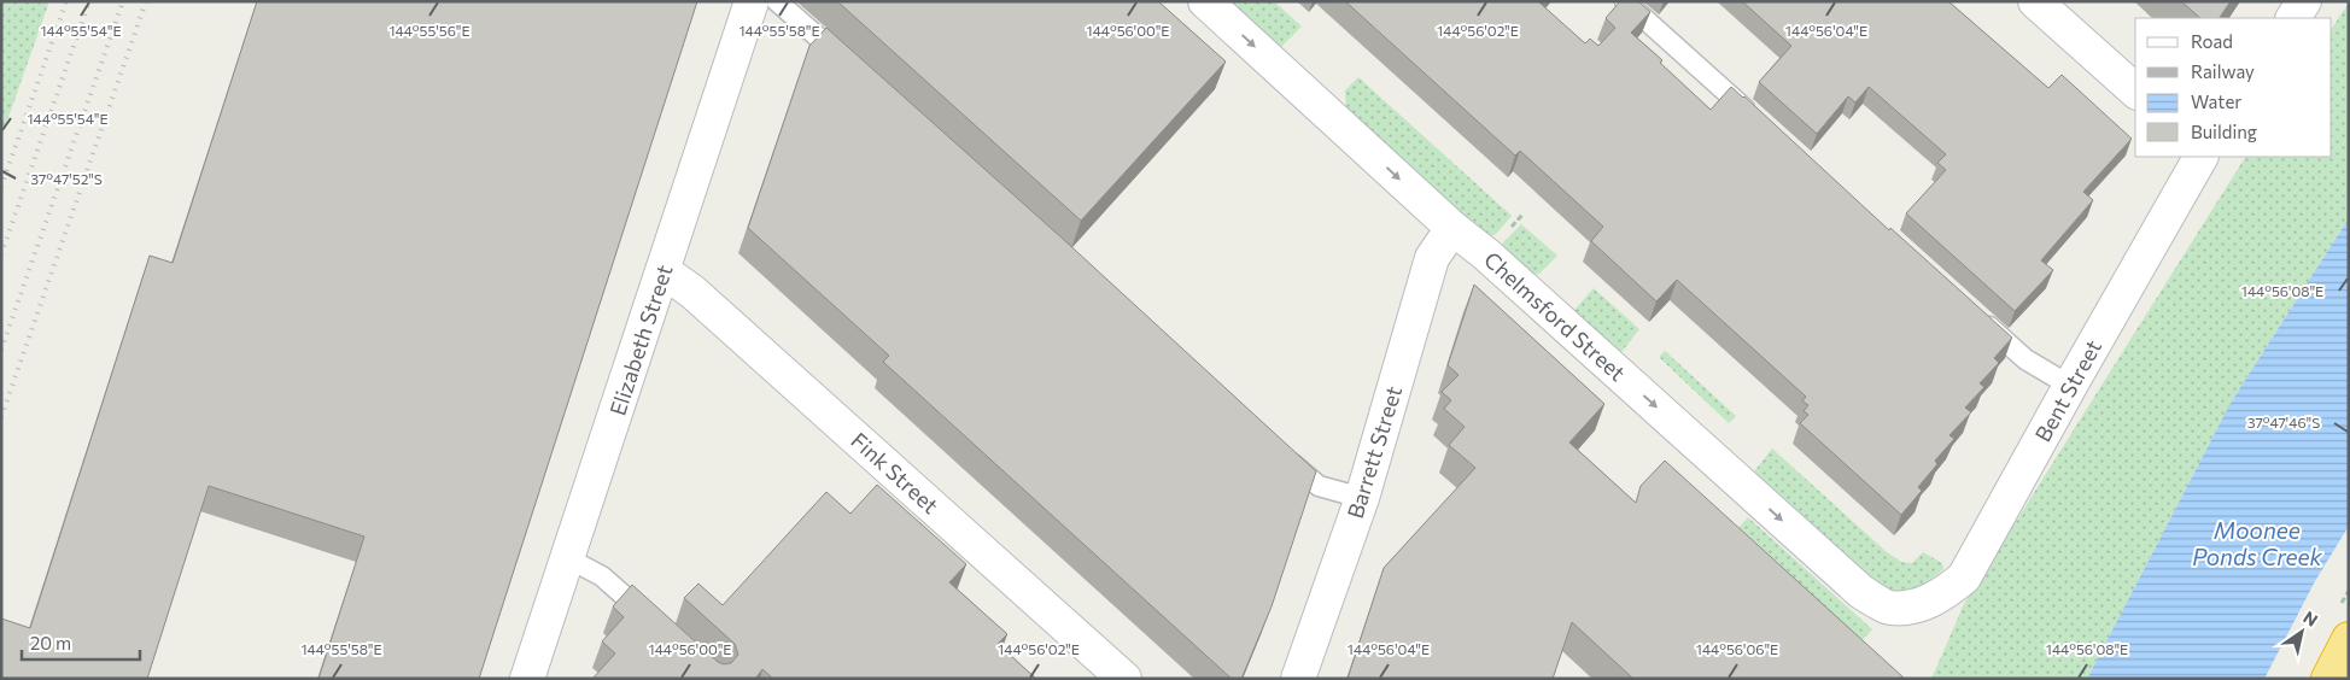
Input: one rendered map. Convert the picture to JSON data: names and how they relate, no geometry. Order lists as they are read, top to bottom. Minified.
{"streets":{"street":["Chelmsford Street","Elizabeth Street","Bent Street","Barrett Street","Fink Street"]},"crossings":[["Chelmsford Street","Bent Street"],["Chelmsford Street","Barrett Street"],["Elizabeth Street","Fink Street"]],"one_way":["Chelmsford Street"],"water":["Moonee Ponds Creek"],"legend":["Road","Railway","Water","Building"],"scale_bar":"20 m","north":"top right","coordinates":["144°55'54\"E","144°55'56\"E","144°55'58\"E","144°56'00\"E","144°56'02\"E","144°56'04\"E","37°47'52\"S","144°56'08\"E","37°47'46\"S","144°56'06\"E"]}
